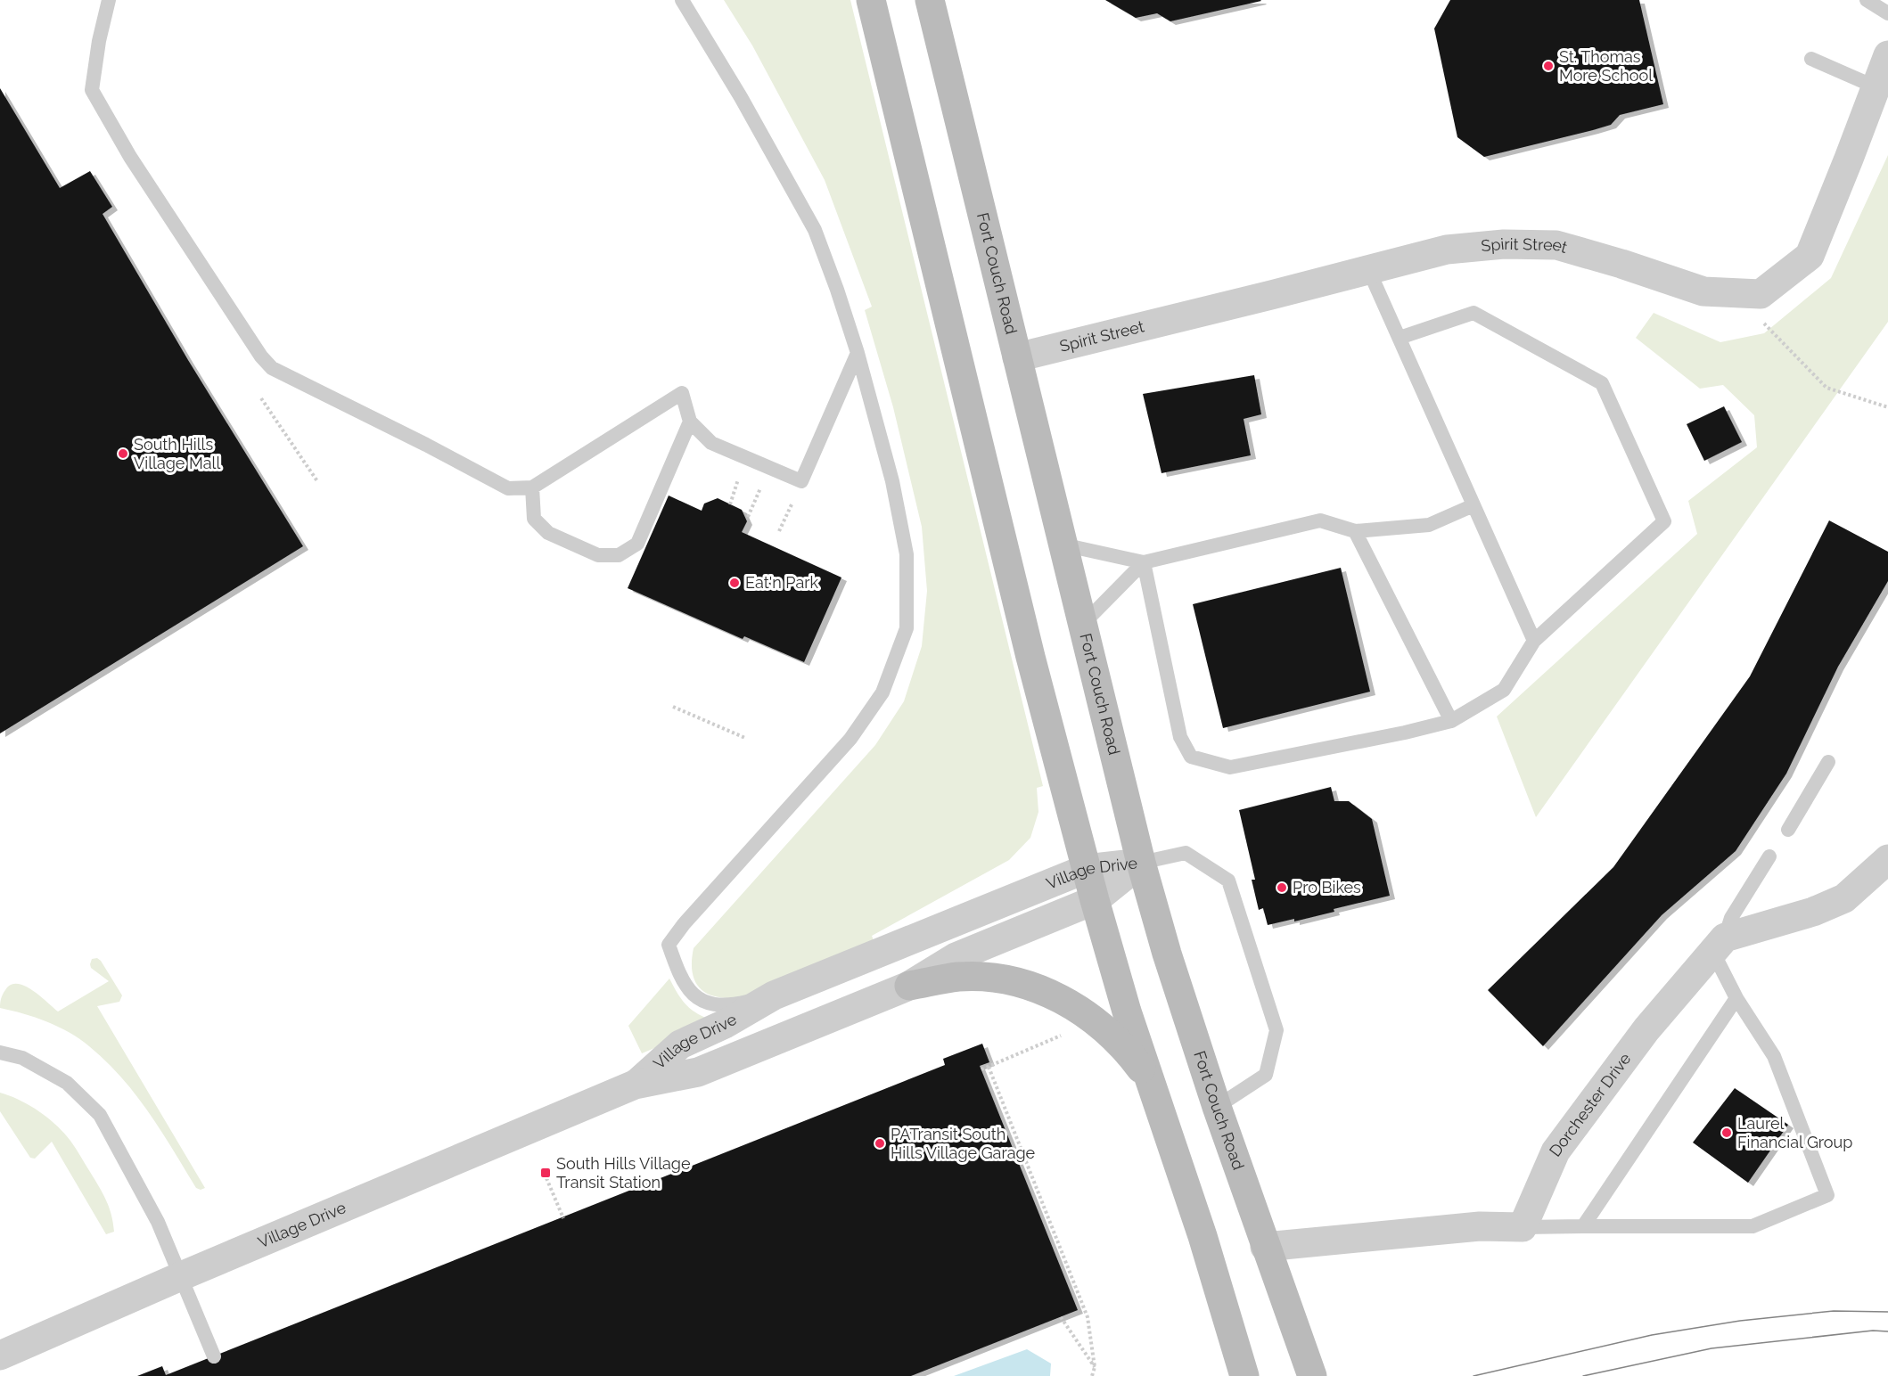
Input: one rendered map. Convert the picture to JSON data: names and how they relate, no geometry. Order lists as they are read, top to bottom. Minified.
{"streets":{"street":["Spirit Street","Fort Couch Road","Village Drive","Dorchester Drive"]},"crossings":[["Spirit Street","Fort Couch Road"],["Fort Couch Road","Village Drive"]],"places":{"other":["St. Thomas More School","South Hills Village Mall","Eat'n Park","Pro Bikes","Laurel Financial Group","PATransit South Hills Village Garage"],"transit":["South Hills Village Transit Station"]}}
